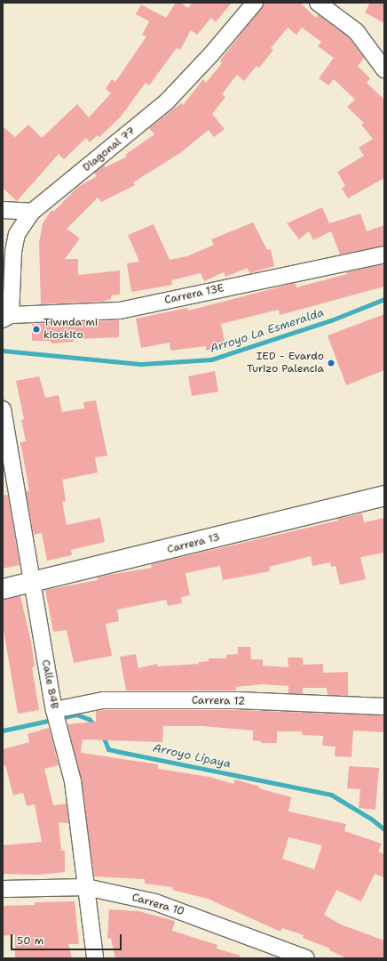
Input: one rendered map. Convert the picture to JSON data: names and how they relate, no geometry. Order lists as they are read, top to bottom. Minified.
{"streets":{"street":["Diagonal 77","Carrera 13E","Carrera 13","Calle 84B","Carrera 12","Carrera 10"]},"crossings":[["Diagonal 77","Carrera 13E"],["Carrera 13","Calle 84B"],["Calle 84B","Carrera 12"],["Calle 84B","Carrera 10"]],"water":["Arroyo La Esmeralda","Arroyo Lipaya"],"places":["Tiwnda mi kioskito","IED - Evardo Turizo Palencia"],"scale_bar":"50 m"}
